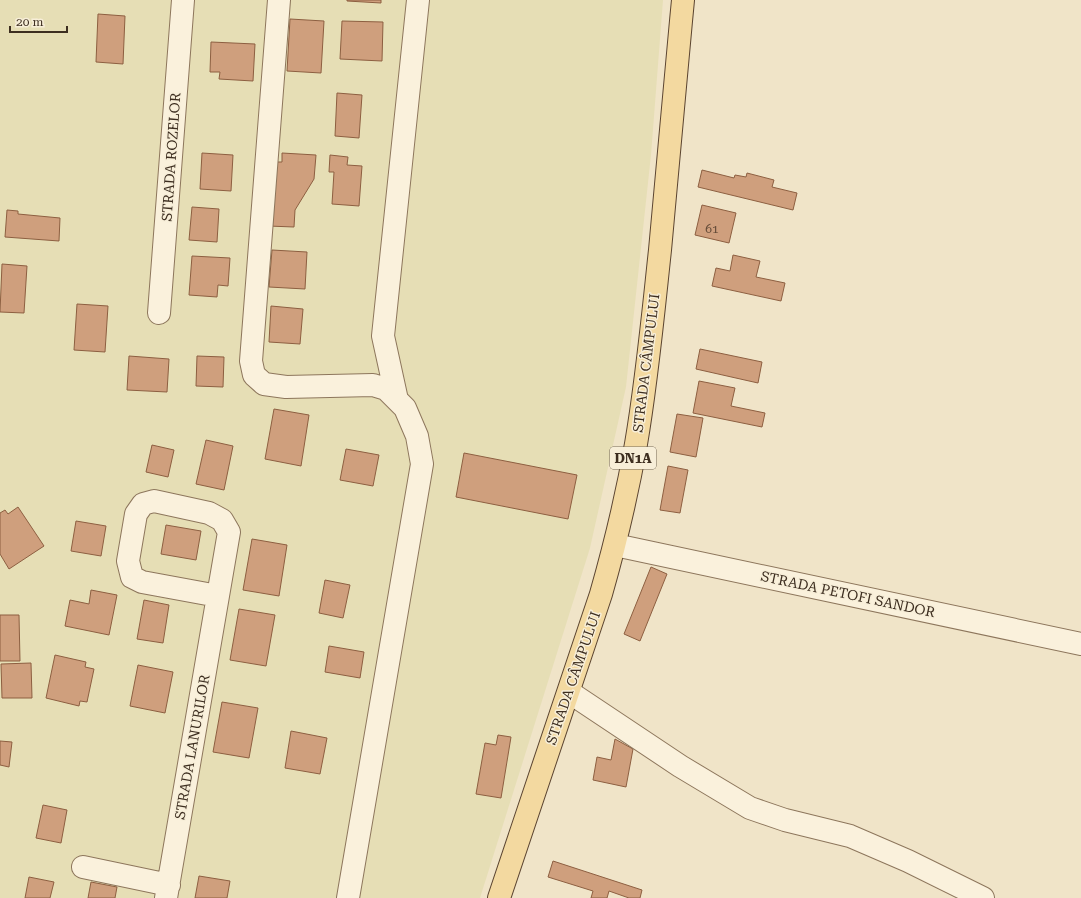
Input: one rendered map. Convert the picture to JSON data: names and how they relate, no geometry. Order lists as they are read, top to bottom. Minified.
{"streets":{"main road":["STRADA CÂMPULUI","DN1A"],"street":["STRADA ROZELOR","STRADA PETOFI SANDOR","STRADA LANURILOR"]},"crossings":[["STRADA CÂMPULUI","STRADA PETOFI SANDOR"]],"house_numbers":["61"],"scale_bar":"20 m"}
